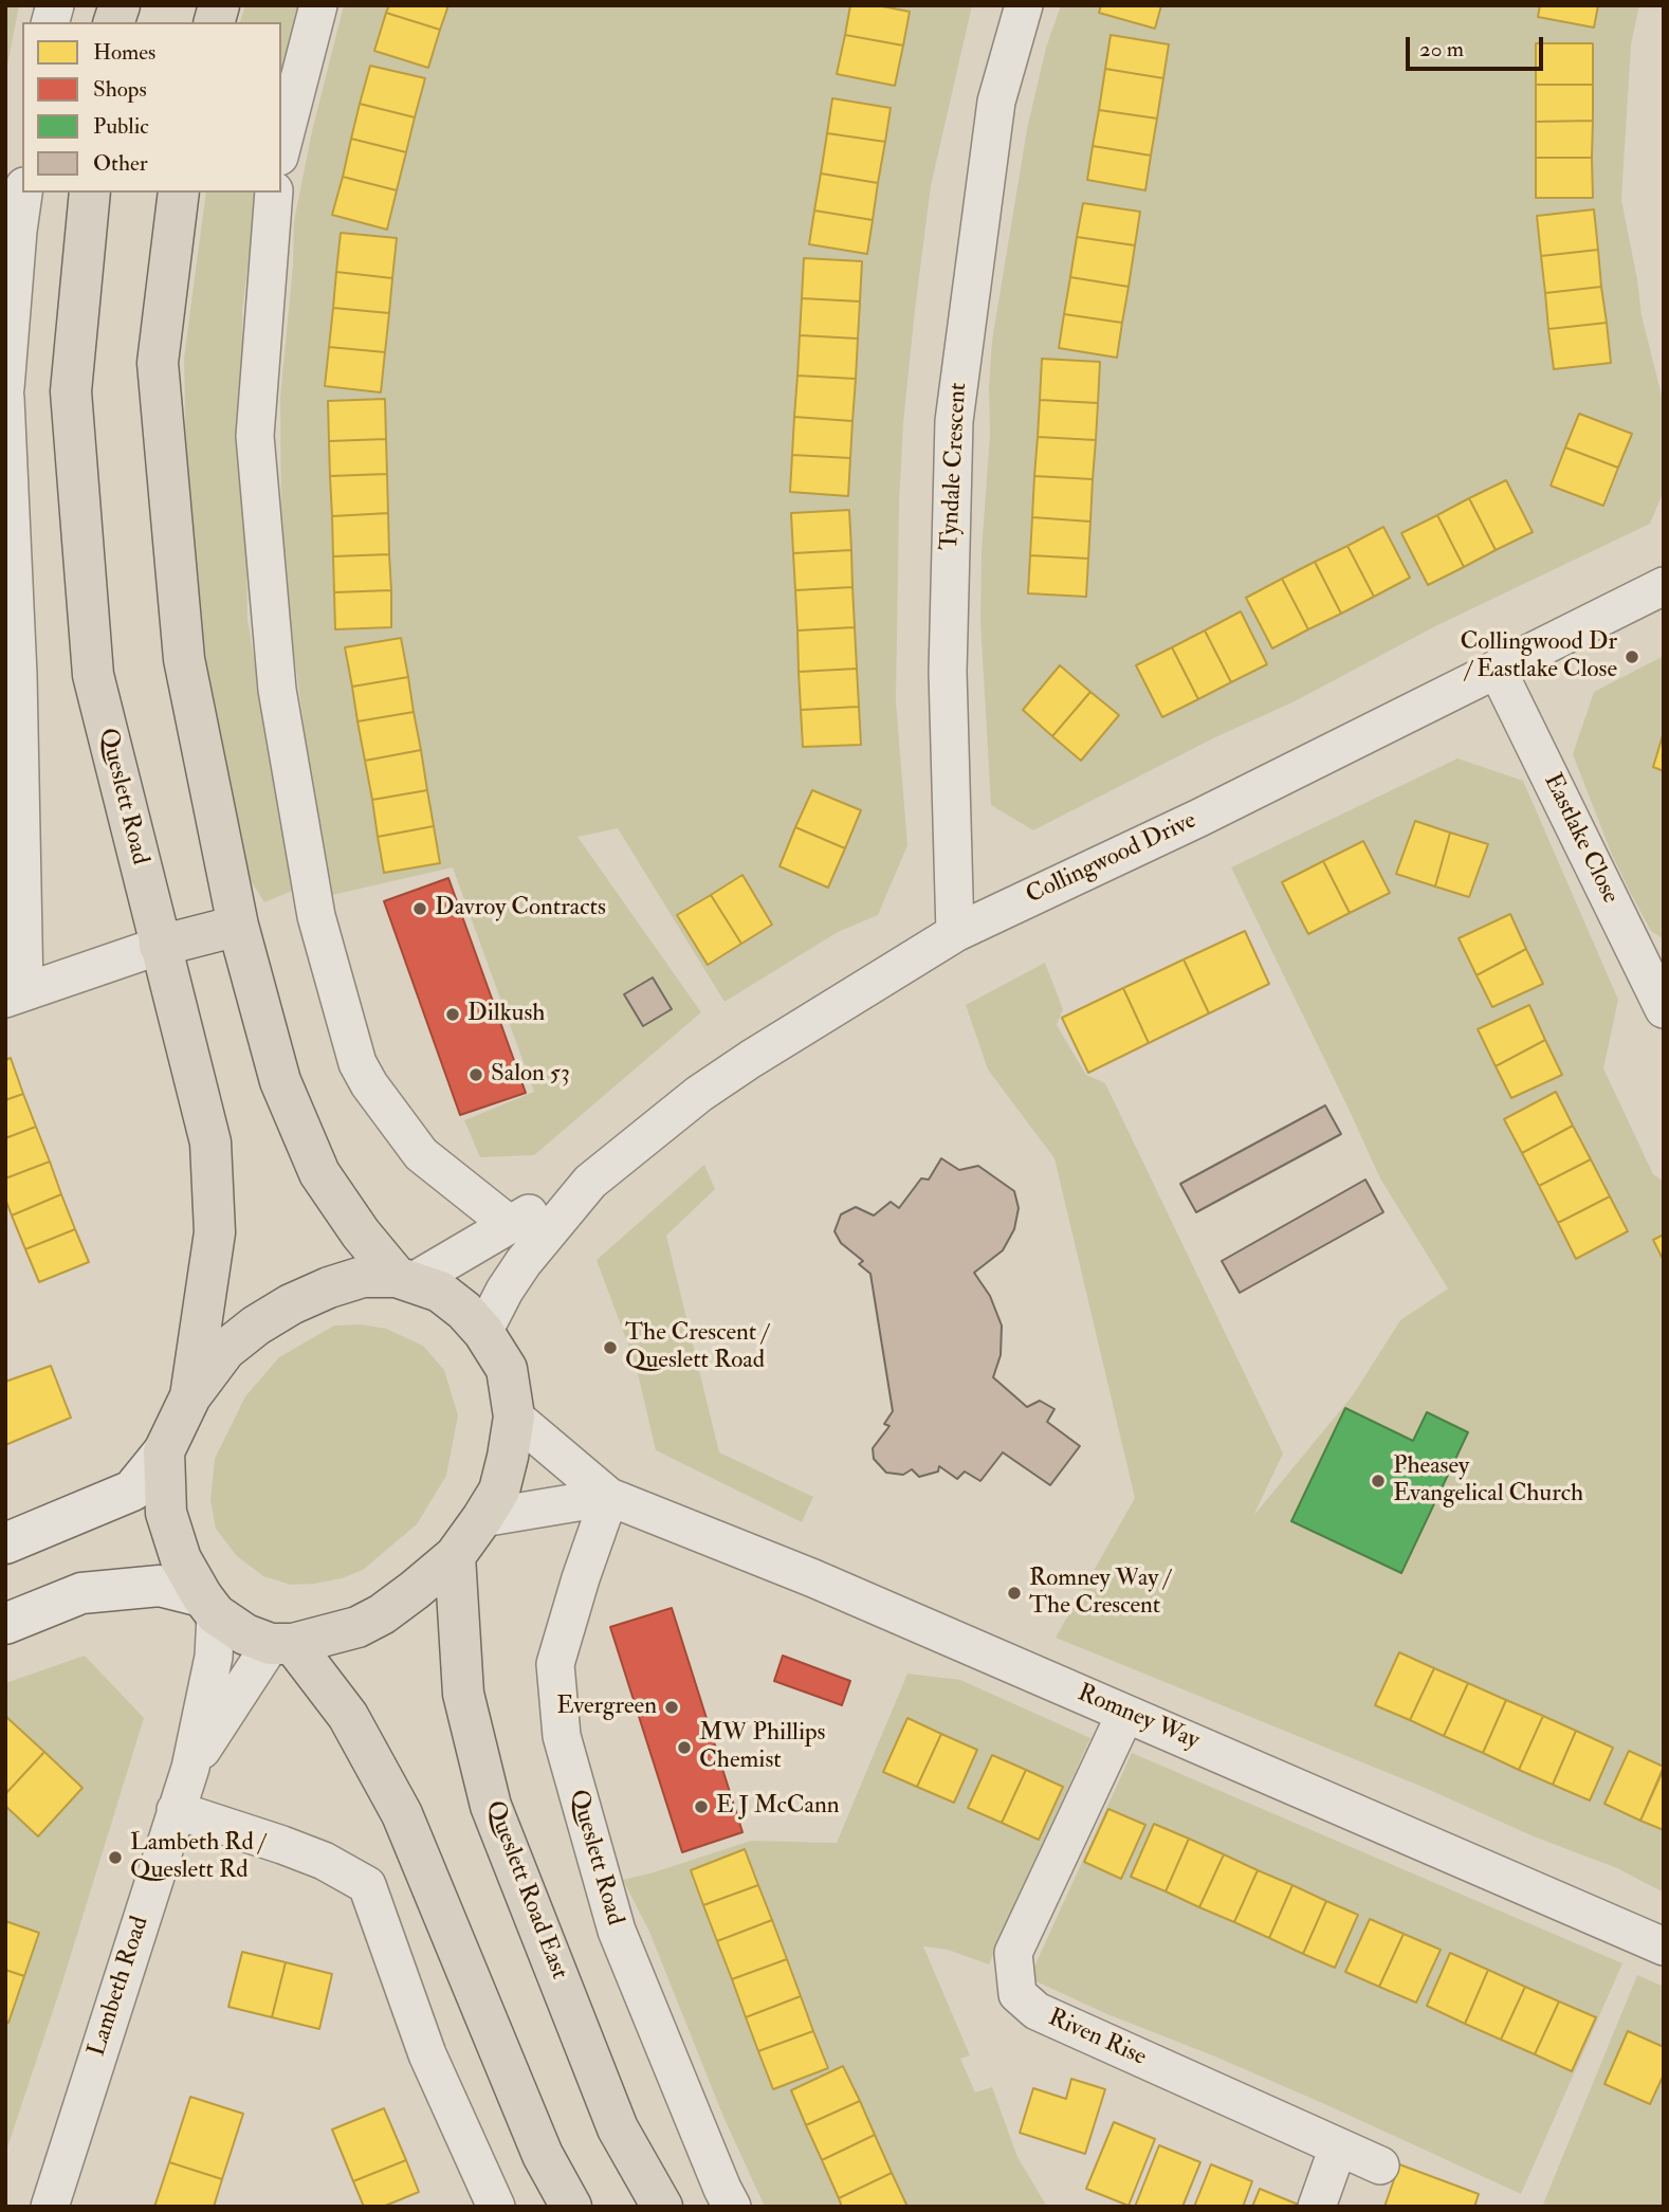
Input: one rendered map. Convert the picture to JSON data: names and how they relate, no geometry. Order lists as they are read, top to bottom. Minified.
{"streets":{"highway":["Queslett Road","Queslett Road East"],"street":["Tyndale Crescent","Eastlake Close","Collingwood Drive","Romney Way","Lambeth Road","Riven Rise"]},"crossings":[["Tyndale Crescent","Collingwood Drive"],["Queslett Road","Romney Way"],["Eastlake Close","Collingwood Drive"],["Romney Way","Riven Rise"]],"places":["Collingwood Dr / Eastlake Close","Davroy Contracts","Dilkush","Salon 53","The Crescent / Queslett Road","Pheasey Evangelical Church","Romney Way / The Crescent","Evergreen","MW Phillips Chemist","E J McCann","Lambeth Rd / Queslett Rd"],"legend":["Homes","Shops","Public","Other"],"scale_bar":"20 m"}
